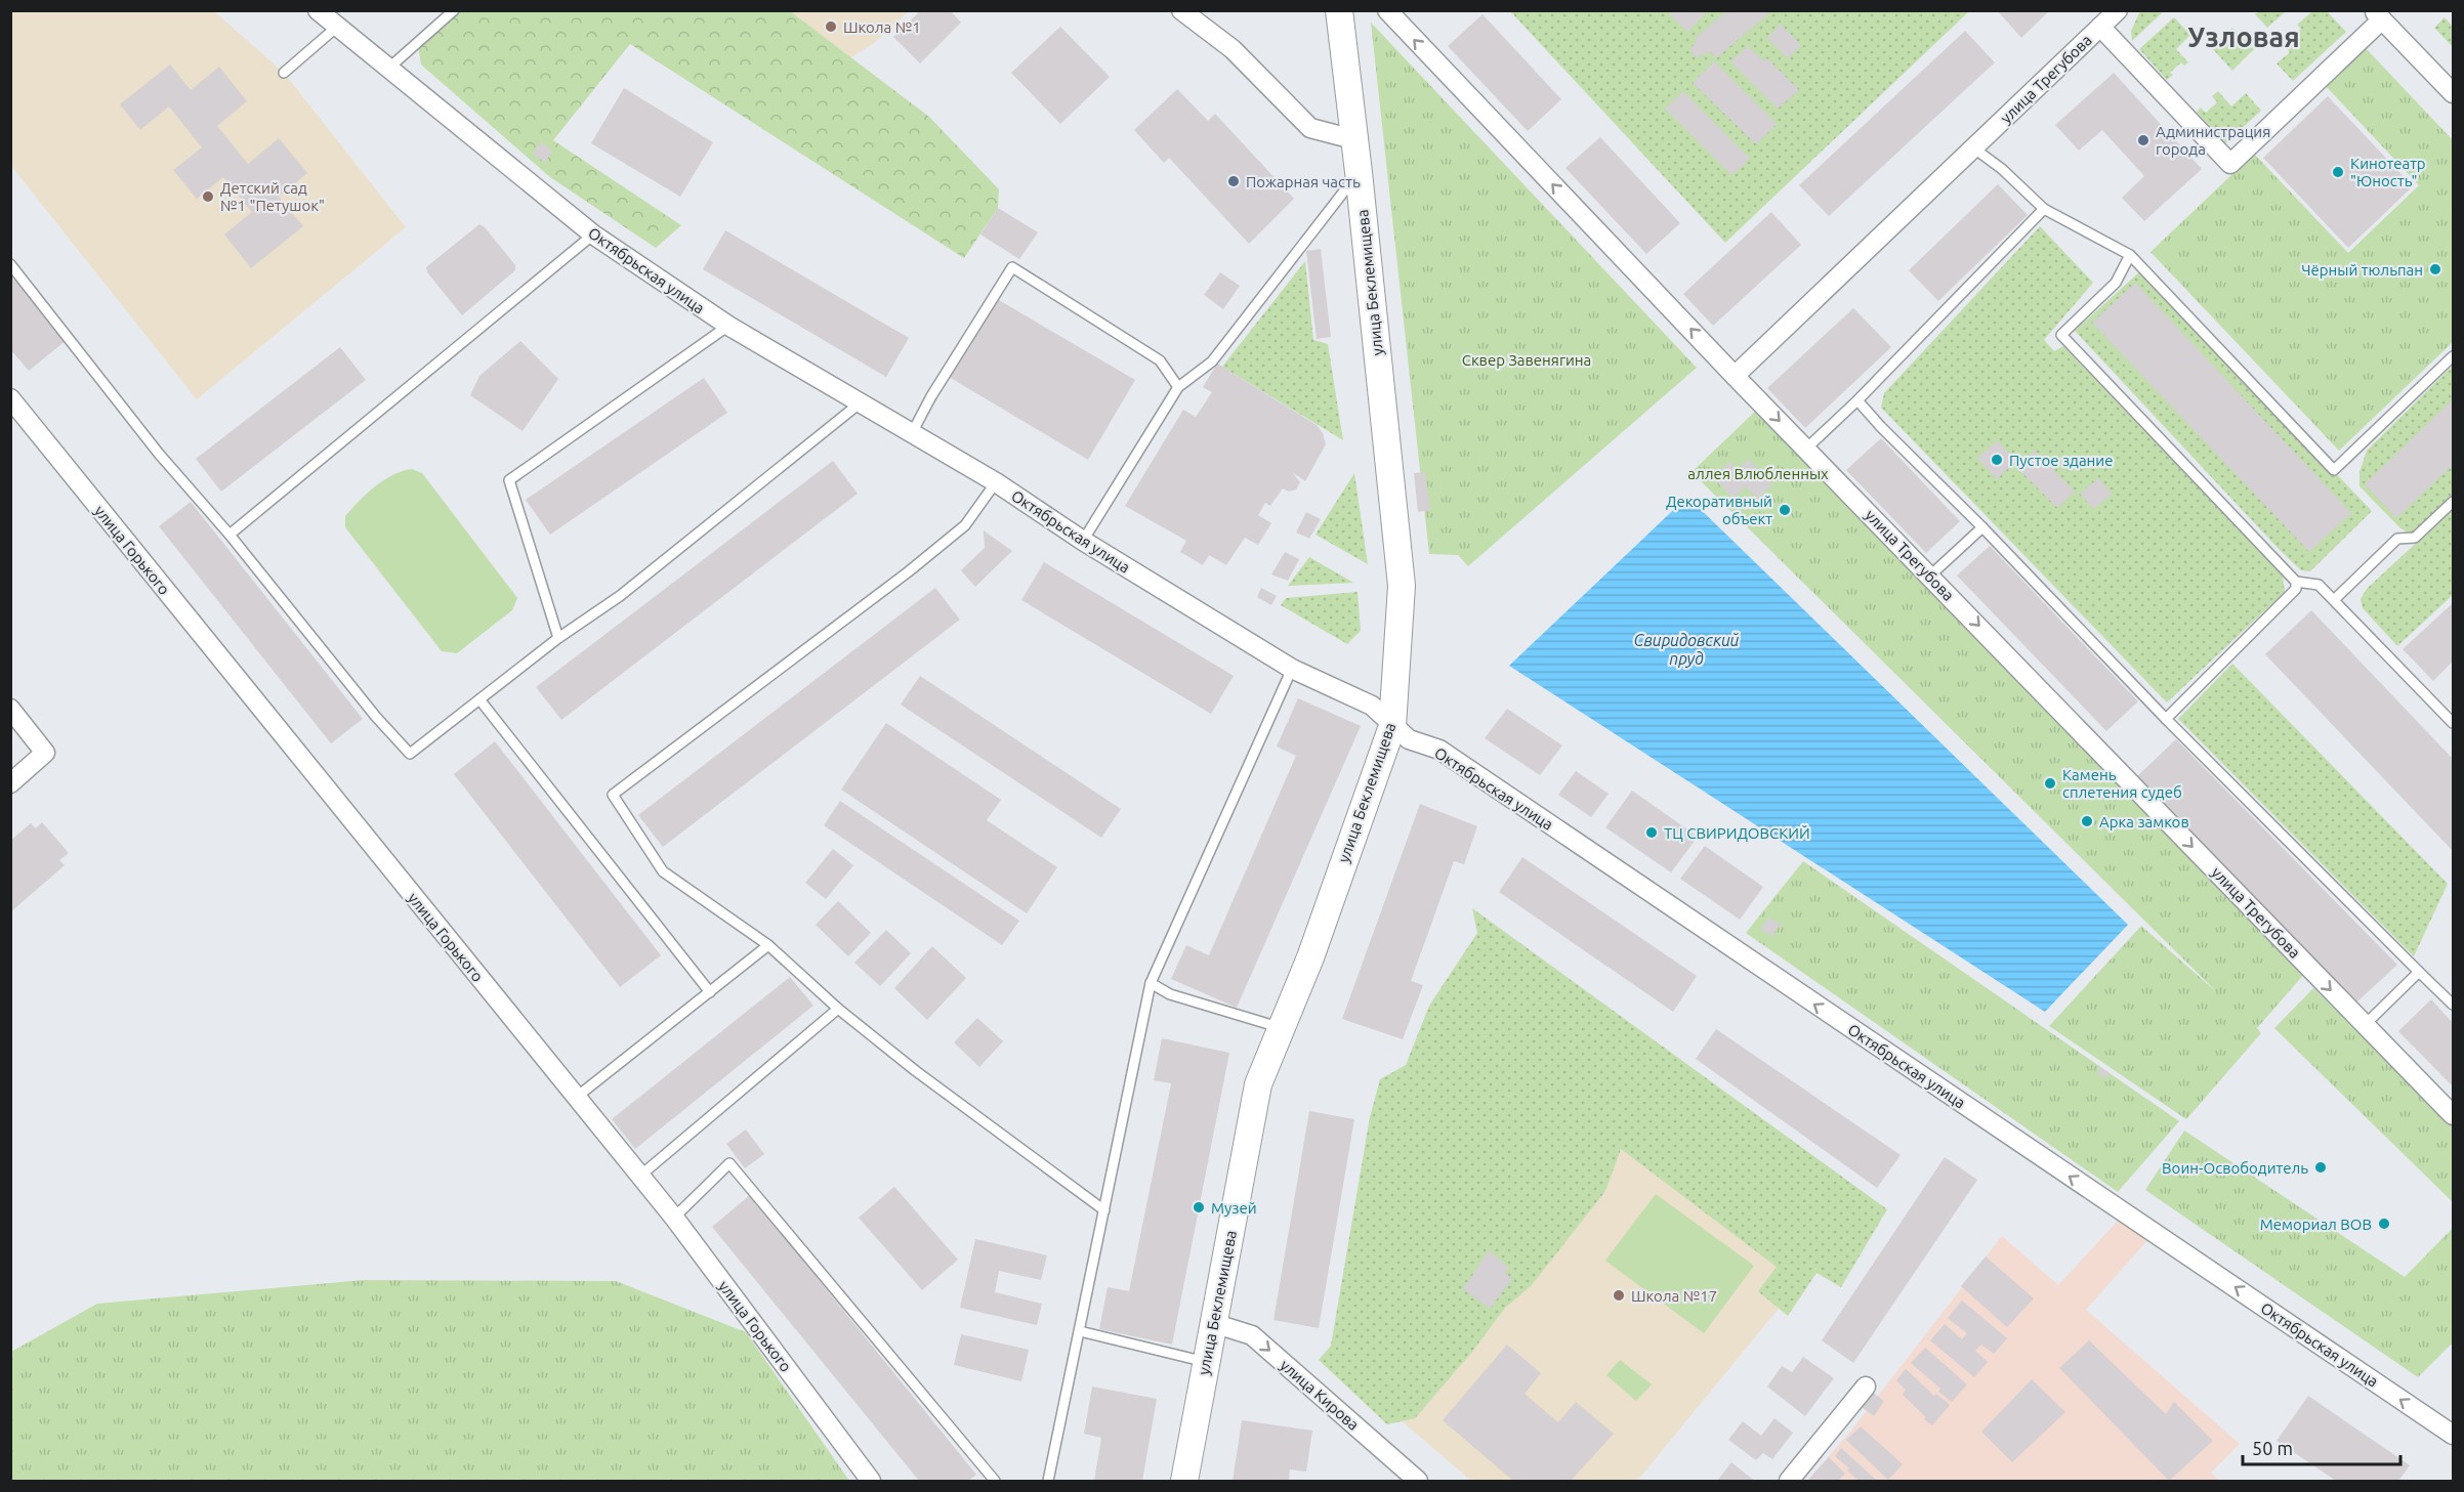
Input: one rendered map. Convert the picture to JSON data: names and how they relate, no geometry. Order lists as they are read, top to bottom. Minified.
{"streets":{"main road":["улица Беклемищева"],"street":["улица Трегубова","Октябрьская улица","улица Горького","улица Кирова"]},"crossings":[["Октябрьская улица","улица Беклемищева"],["улица Беклемищева","улица Кирова"]],"one_way":["улица Трегубова","Октябрьская улица","улица Кирова"],"districts":["Узловая"],"water":["Свиридовский пруд"],"parks":["Сквер Завенягина","аллея Влюбленных"],"places":["Школа №1","Администрация города","Кинотеатр \"Юность\"","Пожарная часть","Детский сад №1 \"Петушок\"","Чёрный тюльпан","Пустое здание","Декоративный объект","Камень сплетения судеб","Арка замков","ТЦ СВИРИДОВСКИЙ","Воин-Освободитель","Музей","Мемориал ВОВ","Школа №17"],"scale_bar":"50 m"}
